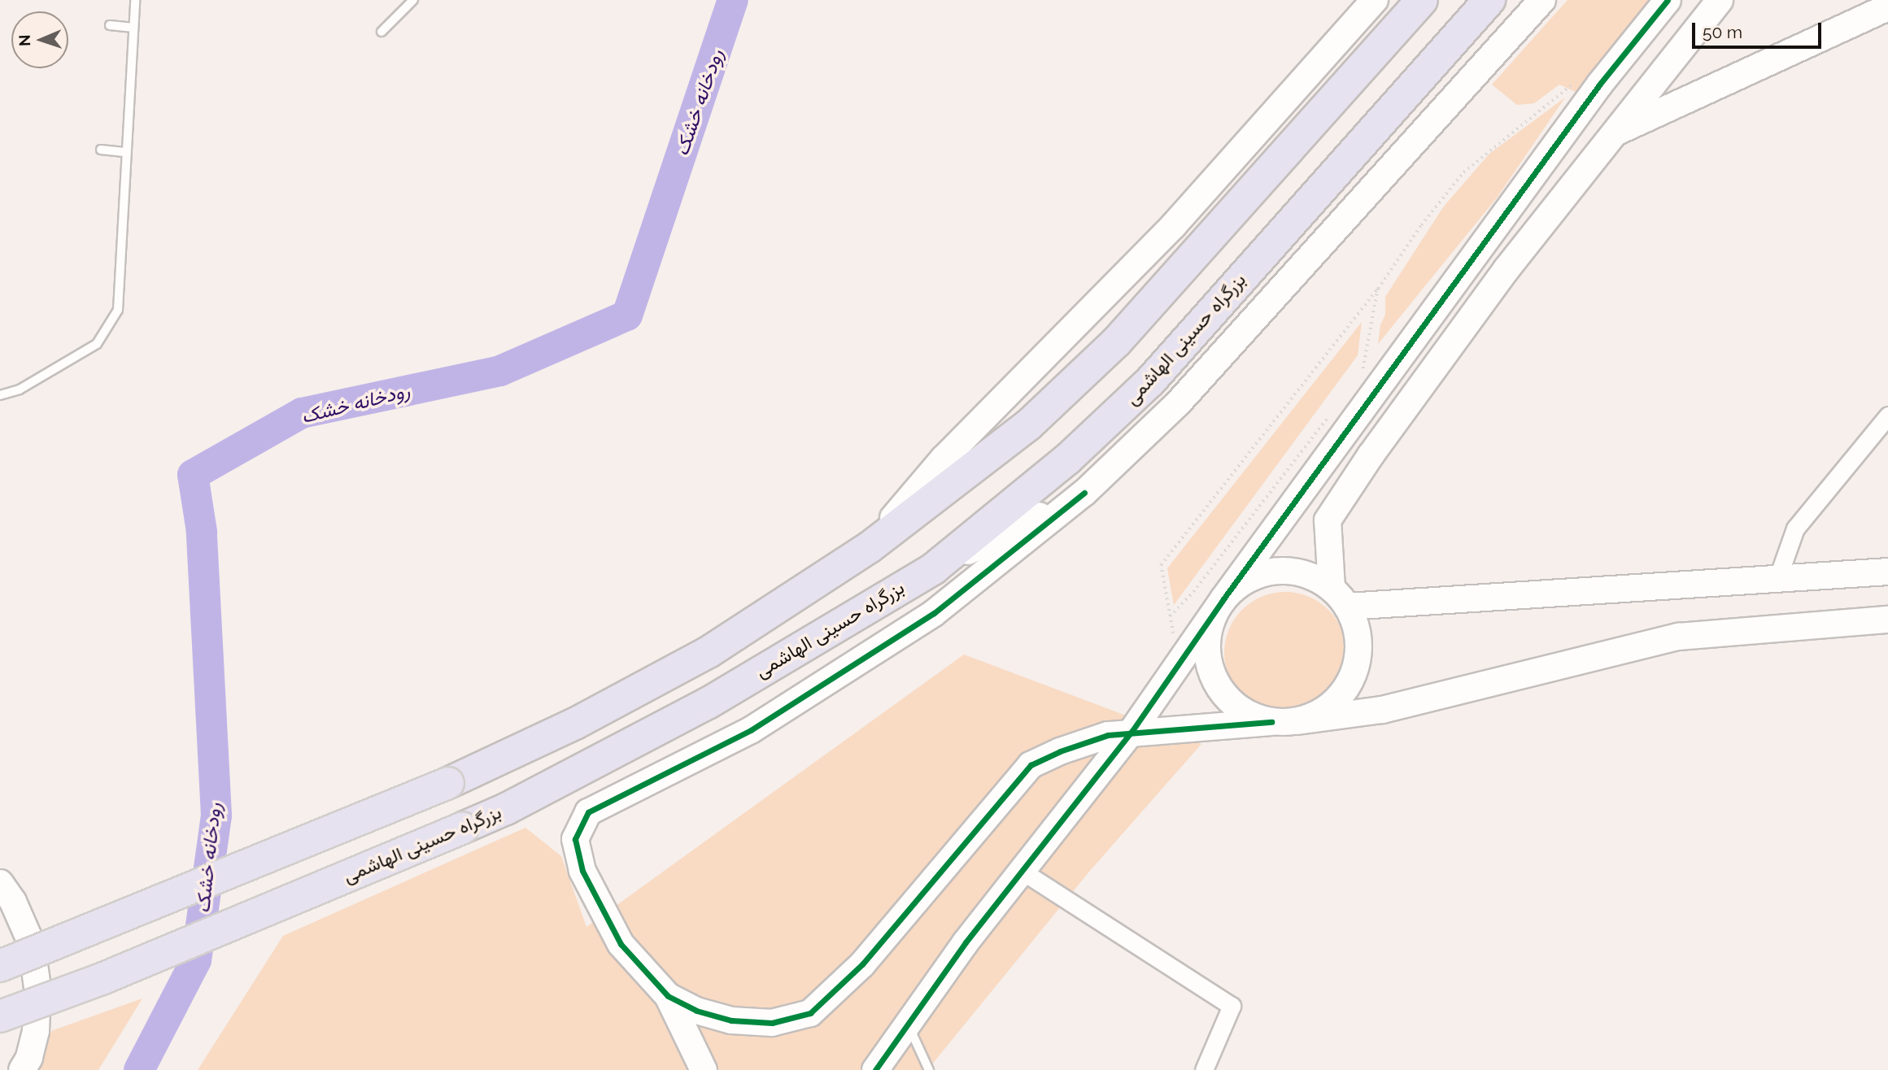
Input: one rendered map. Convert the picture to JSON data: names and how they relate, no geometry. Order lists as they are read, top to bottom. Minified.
{"streets":{"highway":["بزرگراه حسینی الهاشمی"]},"water":["رودخانه خشک"],"scale_bar":"50 m","north":"left"}
